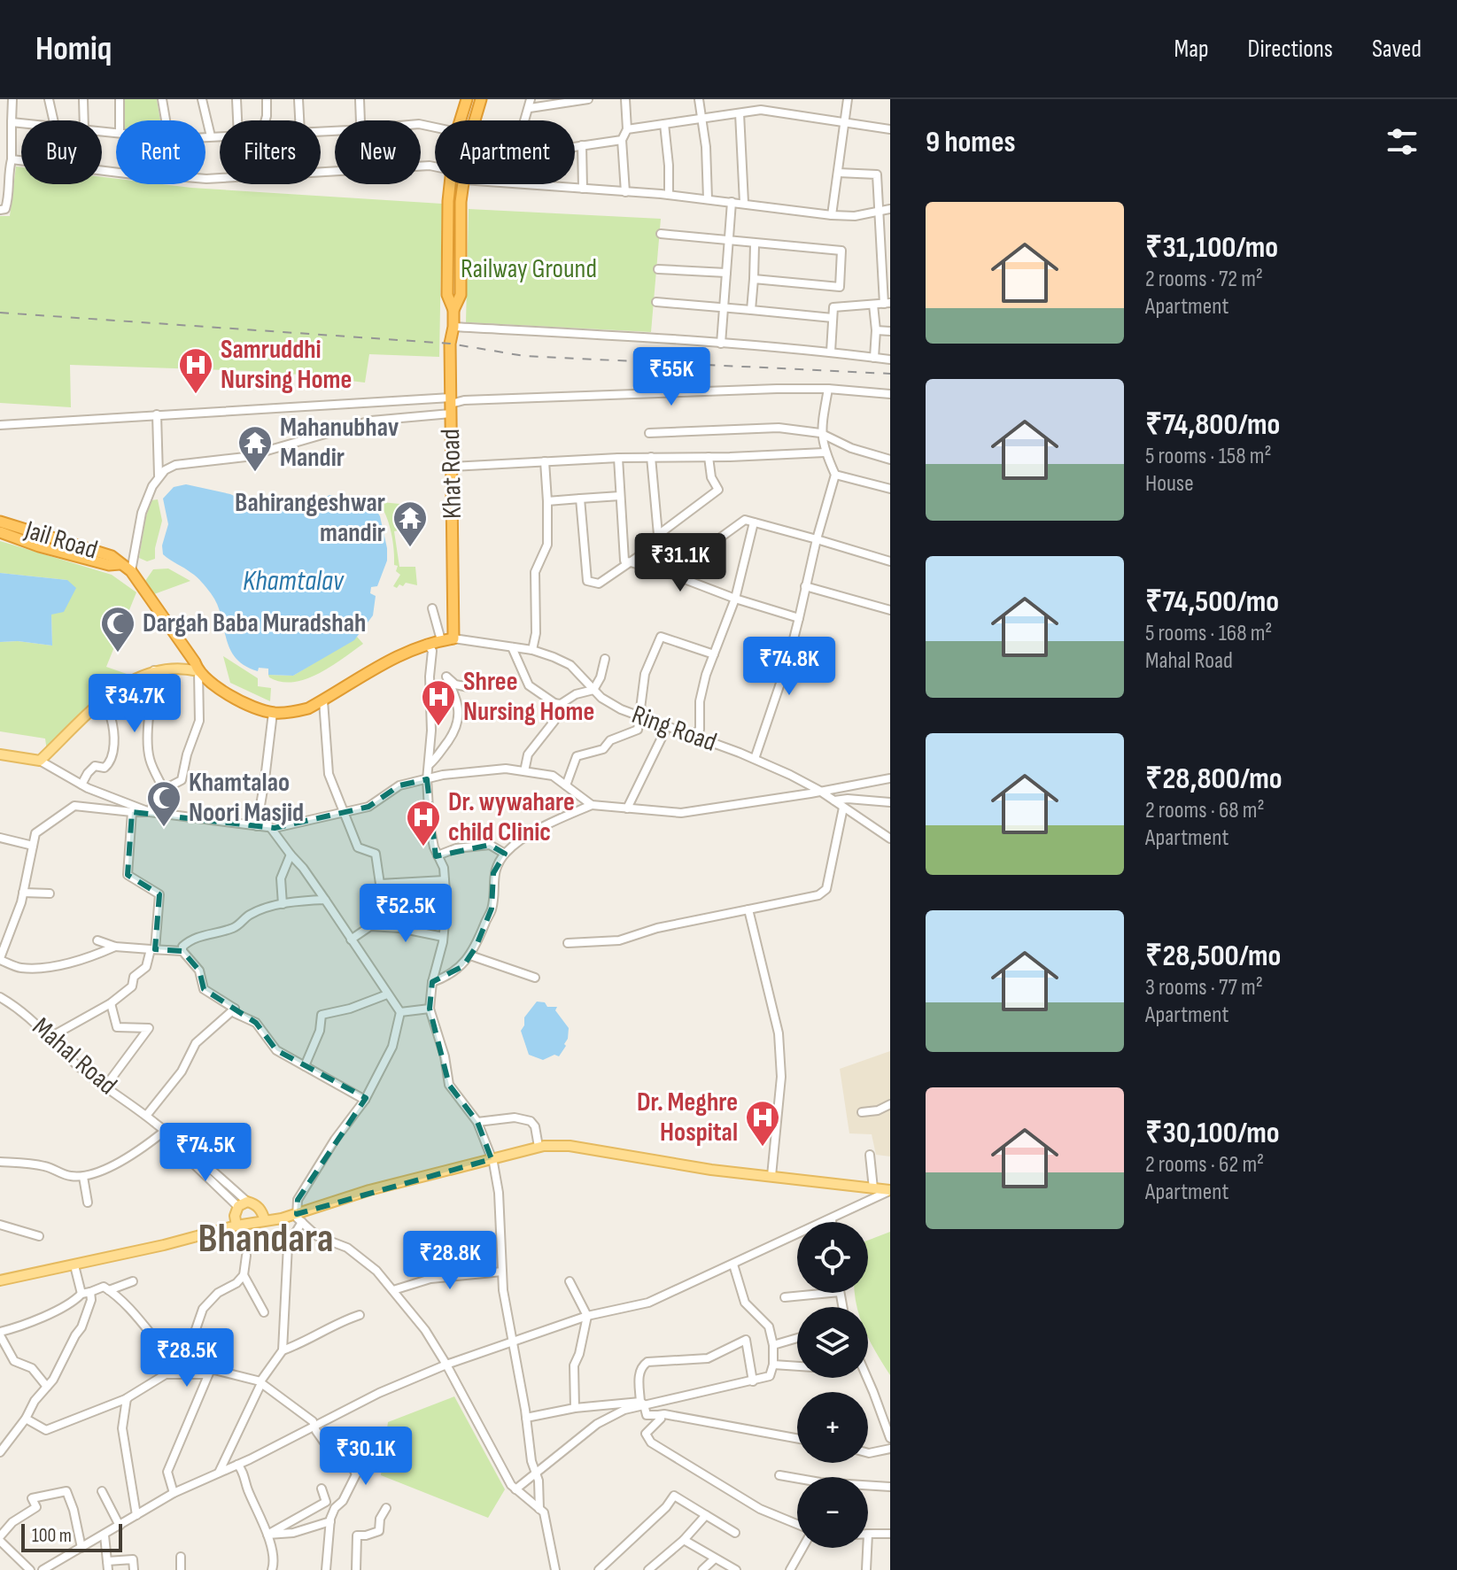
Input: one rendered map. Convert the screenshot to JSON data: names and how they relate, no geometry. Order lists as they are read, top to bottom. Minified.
{"streets":{"highway":["Khat Road","Jail Road"],"street":["Ring Road","Mahal Road"]},"crossings":[["Khat Road","Ring Road"]],"districts":["Bhandara"],"water":["Khamtalav"],"parks":["Railway Ground"],"places":{"hospital":["Samruddhi Nursing Home","Shree Nursing Home","Dr. wywahare child Clinic","Dr. Meghre Hospital"],"temple":["Mahanubhav Mandir","Bahirangeshwar mandir"],"mosque":["Dargah Baba Muradshah","Khamtalao Noori Masjid"]},"scale_bar":"100 m","page":{"header":"Homiq","nav":["Map","Directions","Saved"],"heading":"9 homes","chip":["Buy","Rent","Filters","New","Apartment"],"list":[{"name":"₹31,100/mo","note":"2 rooms · 72 m² · Apartment"},{"name":"₹74,800/mo","note":"5 rooms · 158 m² · House"},{"name":"₹74,500/mo","note":"5 rooms · 168 m² · Mahal Road"},{"name":"₹28,800/mo","note":"2 rooms · 68 m² · Apartment"},{"name":"₹28,500/mo","note":"3 rooms · 77 m² · Apartment"},{"name":"₹30,100/mo","note":"2 rooms · 62 m² · Apartment"}],"price":["₹55K","₹31.1K","₹74.8K","₹34.7K","₹52.5K","₹74.5K","₹28.8K","₹28.5K","₹30.1K"],"map_buttons":["+","−"],"scale":"100 m"}}
